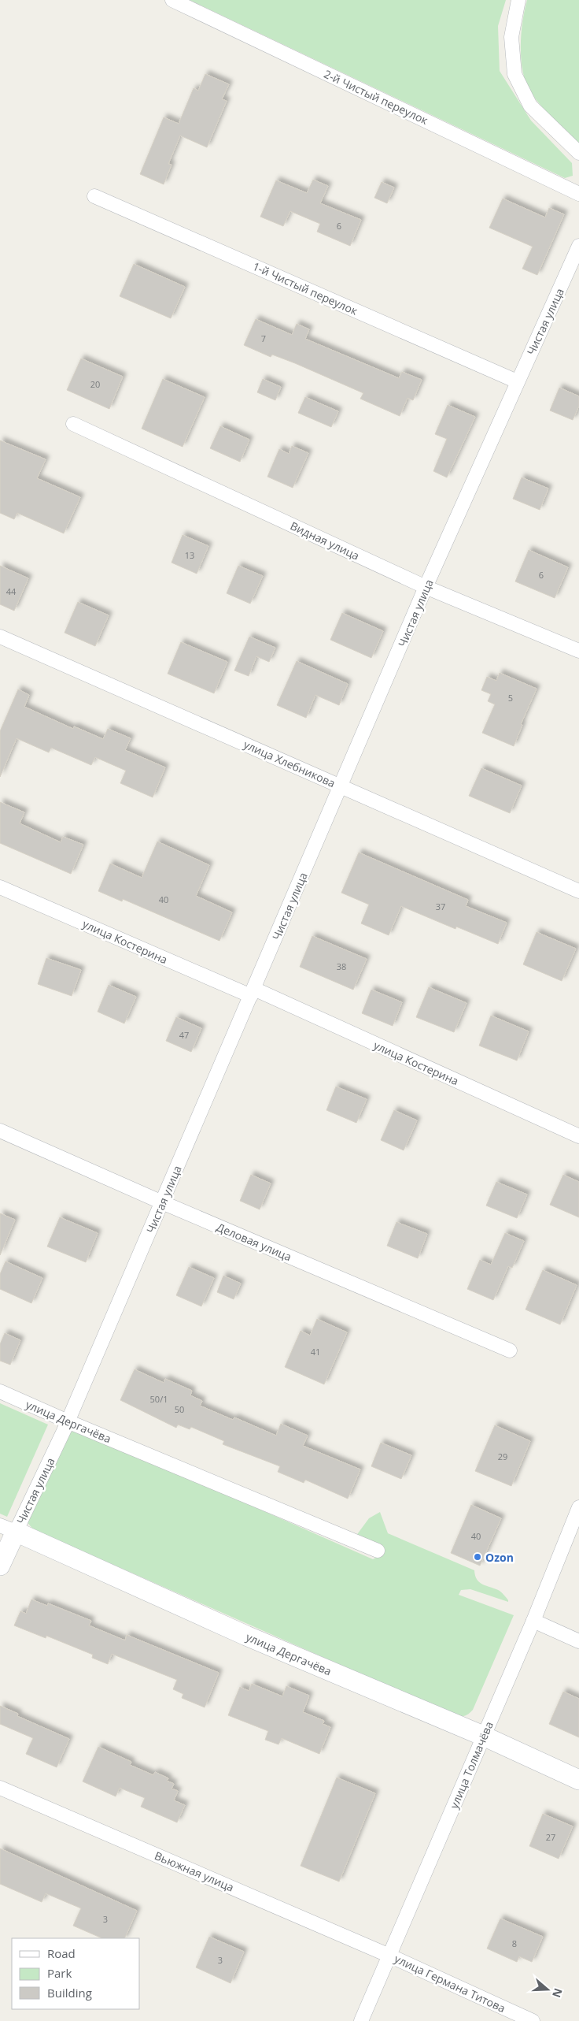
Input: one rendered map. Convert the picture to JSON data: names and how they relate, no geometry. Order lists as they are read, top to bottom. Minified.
{"streets":{"street":["2-й Чистый переулок","1-й Чистый переулок","Чистая улица","Видная улица","улица Хлебникова","улица Костерина","Деловая улица","улица Дергачёва","улица Толмачёва","Вьюжная улица","улица Германа Титова"]},"crossings":[["1-й Чистый переулок","Чистая улица"],["Чистая улица","Видная улица"],["Чистая улица","улица Хлебникова"],["Чистая улица","улица Костерина"],["Чистая улица","Деловая улица"],["Чистая улица","улица Дергачёва"],["улица Дергачёва","улица Толмачёва"],["улица Толмачёва","Вьюжная улица"],["улица Толмачёва","улица Германа Титова"],["Вьюжная улица","улица Германа Титова"]],"places":["Ozon"],"house_numbers":["6","7","20","13","6","44","5","40","37","38","47","41","50/1","50","29","40","27","3","8","3"],"legend":["Road","Park","Building"],"north":"right"}
